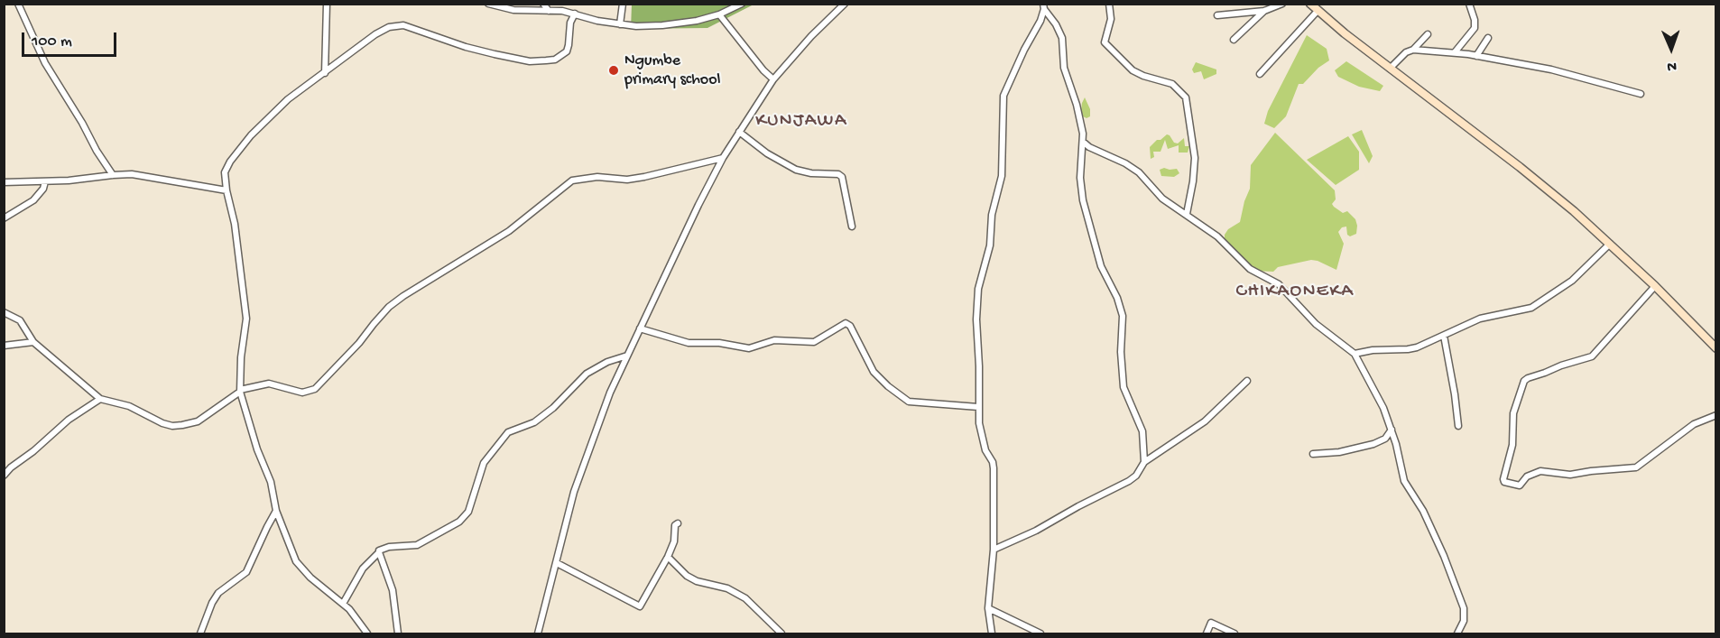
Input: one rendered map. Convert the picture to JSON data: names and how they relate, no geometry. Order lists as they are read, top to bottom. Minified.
{"districts":["KUNJAWA","CHIKAONEKA"],"places":["Ngumbe primary school"],"scale_bar":"100 m","north":"bottom"}
